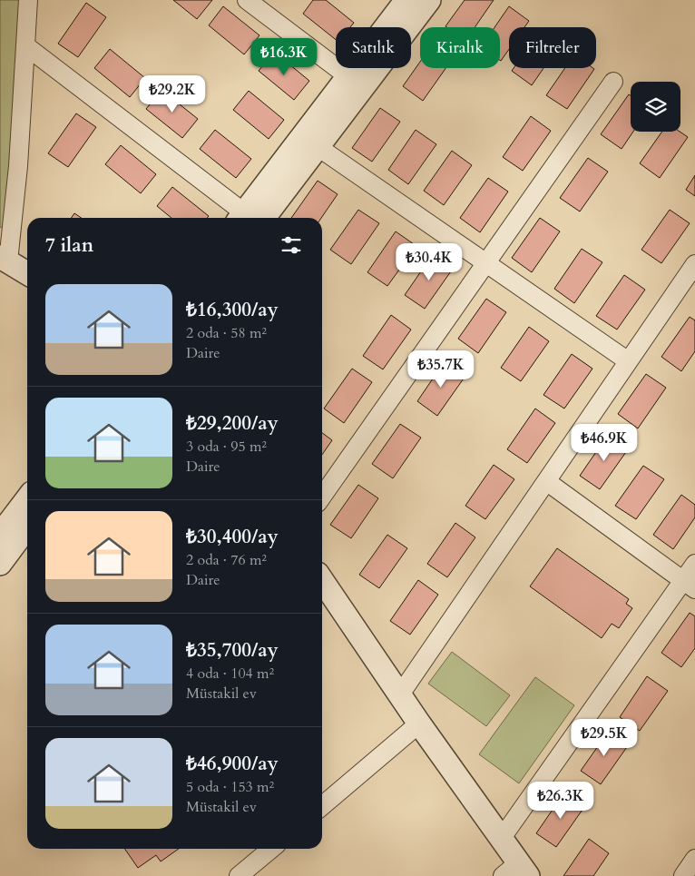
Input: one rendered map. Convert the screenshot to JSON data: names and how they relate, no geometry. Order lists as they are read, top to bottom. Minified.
{"page":{"chip":["Satılık","Kiralık","Filtreler"],"price":["₺16.3K","₺29.2K","₺30.4K","₺35.7K","₺46.9K","₺29.5K","₺26.3K"],"heading":"7 ilan","list":[{"name":"₺16,300/ay","note":"2 oda · 58 m² · Daire"},{"name":"₺29,200/ay","note":"3 oda · 95 m² · Daire"},{"name":"₺30,400/ay","note":"2 oda · 76 m² · Daire"},{"name":"₺35,700/ay","note":"4 oda · 104 m² · Müstakil ev"},{"name":"₺46,900/ay","note":"5 oda · 153 m² · Müstakil ev"}]}}
